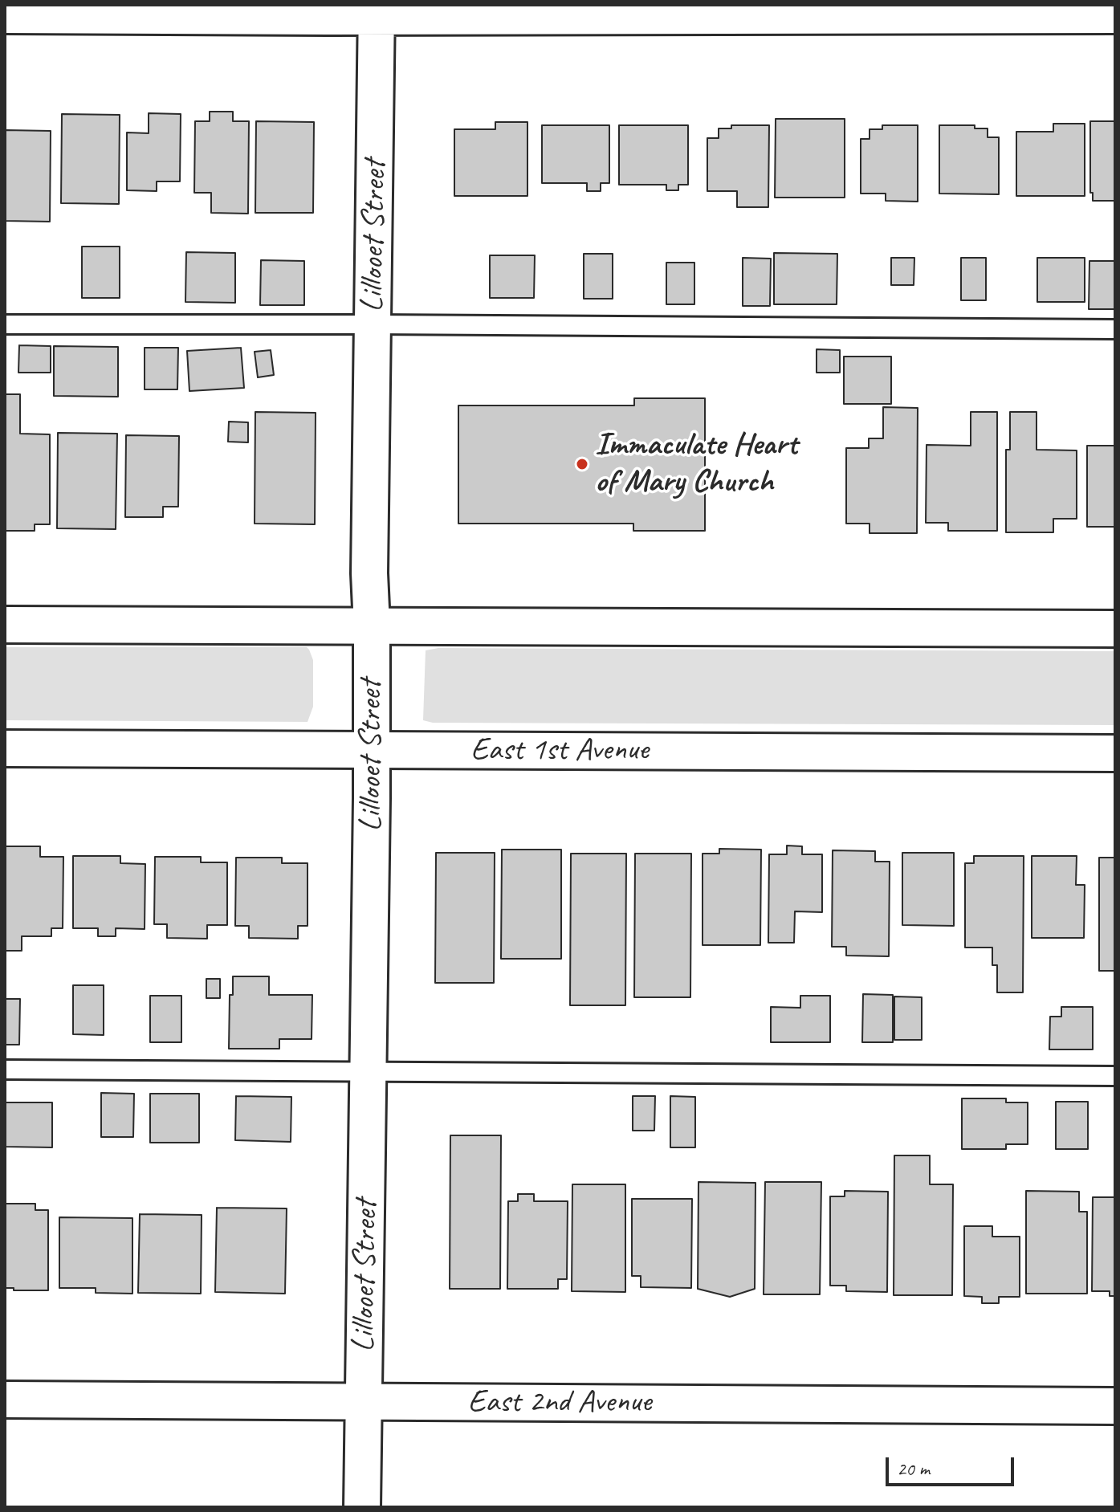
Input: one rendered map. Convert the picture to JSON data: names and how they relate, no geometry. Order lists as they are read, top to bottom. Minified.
{"streets":{"street":["Lillooet Street","East 1st Avenue","East 2nd Avenue"]},"crossings":[["Lillooet Street","East 1st Avenue"],["Lillooet Street","East 2nd Avenue"]],"places":["Immaculate Heart of Mary Church"],"scale_bar":"20 m"}
